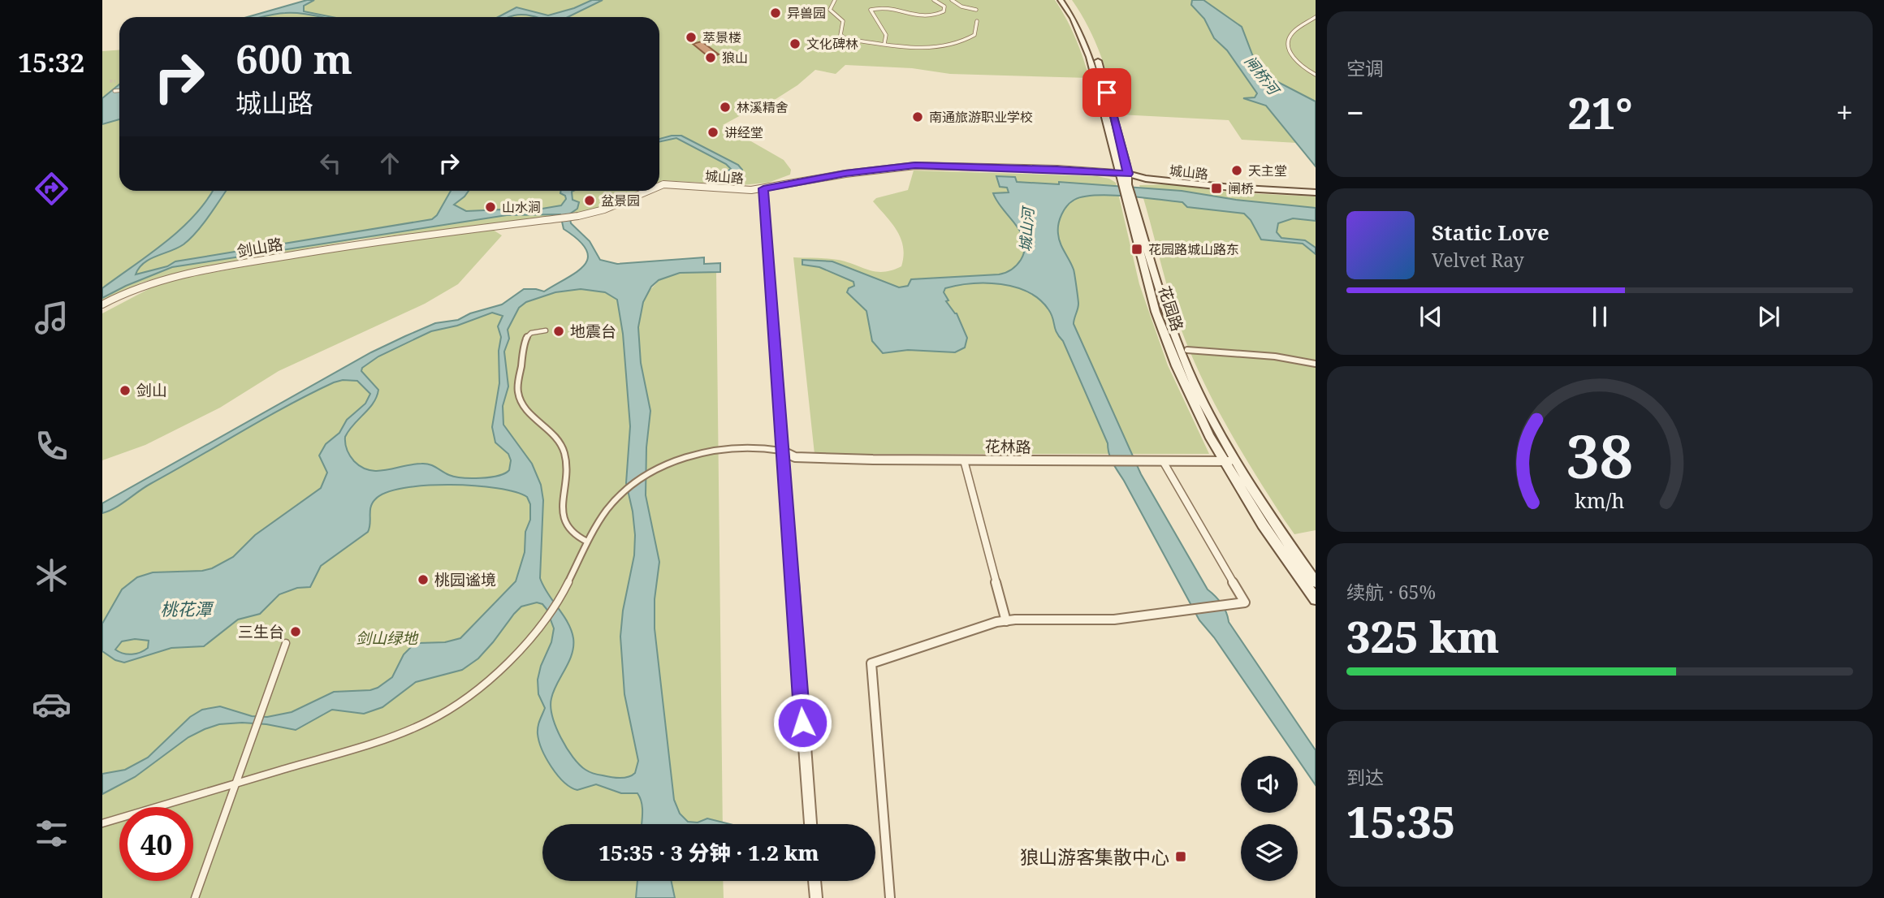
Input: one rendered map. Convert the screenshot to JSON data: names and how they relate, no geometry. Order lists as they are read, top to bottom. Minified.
{"streets":{"main road":["城山路","花园路"],"street":["剑山路","花林路"]},"crossings":[["城山路","剑山路"],["城山路","花园路"],["花园路","花林路"]],"water":["闸桥河","城山河","桃花潭"],"parks":["剑山绿地"],"places":{"other":["异兽园","萃景楼","文化碑林","狼山","林溪精舍","南通旅游职业学校","讲经堂","天主堂","盆景园","山水涧","地震台","剑山","桃园谧境","三生台"],"transit":["闸桥","花园路城山路东","狼山游客集散中心"]},"page":{"tabs":"15:32","tile":["空调",["续航 · 65%","325 km"],["到达","15:35"]],"turn":["600 m","城山路"],"heat":["−","21°","+"],"song":["Static Love","Velvet Ray"],"limit":"40","trip":"15:35 · 3 分钟 · 1.2 km","gauge":["38","km/h"]}}
